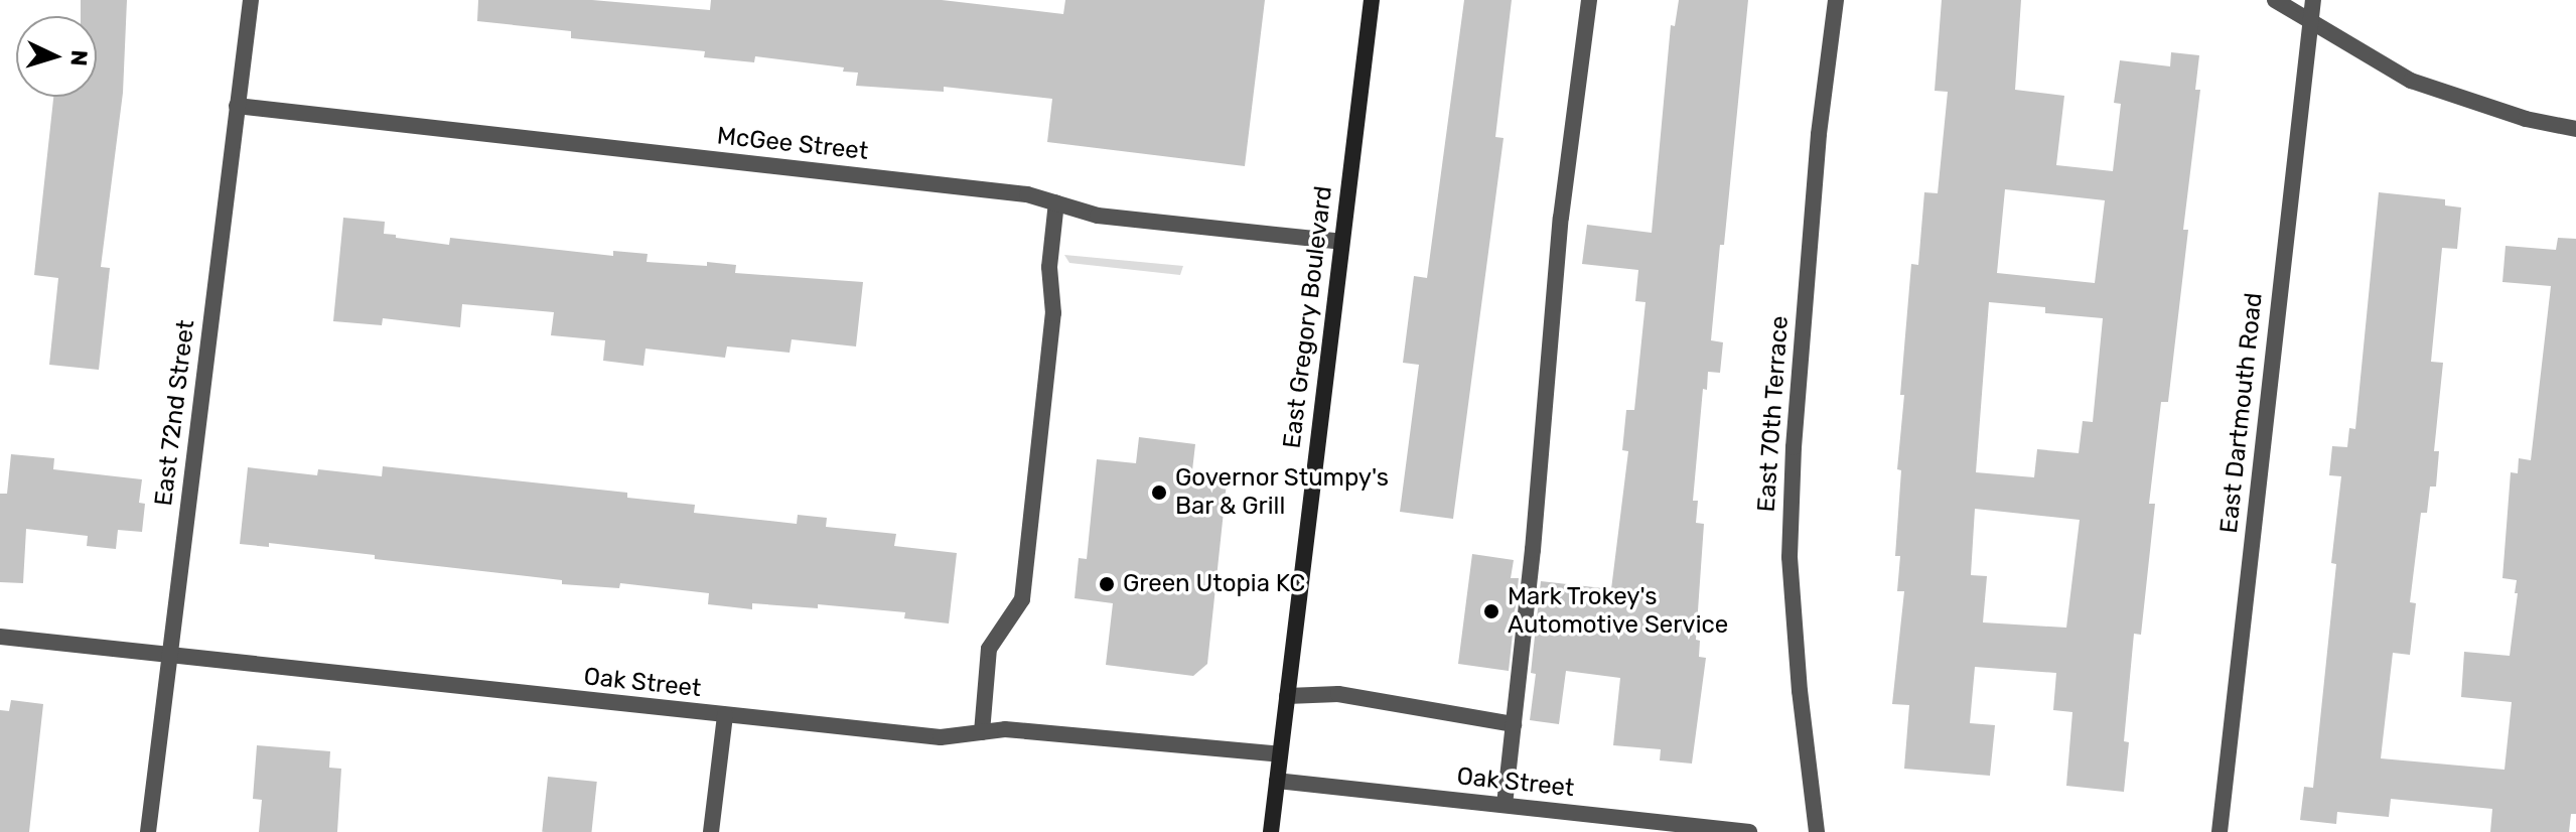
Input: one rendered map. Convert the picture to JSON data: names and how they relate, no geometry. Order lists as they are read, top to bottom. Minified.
{"streets":{"main road":["East Gregory Boulevard"],"street":["McGee Street","East 72nd Street","East Dartmouth Road","East 70th Terrace","Oak Street"]},"crossings":[["McGee Street","East Gregory Boulevard"],["McGee Street","East 72nd Street"],["East Gregory Boulevard","Oak Street"],["East 72nd Street","Oak Street"]],"places":["Governor Stumpy's Bar & Grill","Green Utopia KC","Mark Trokey's Automotive Service"],"north":"right"}
